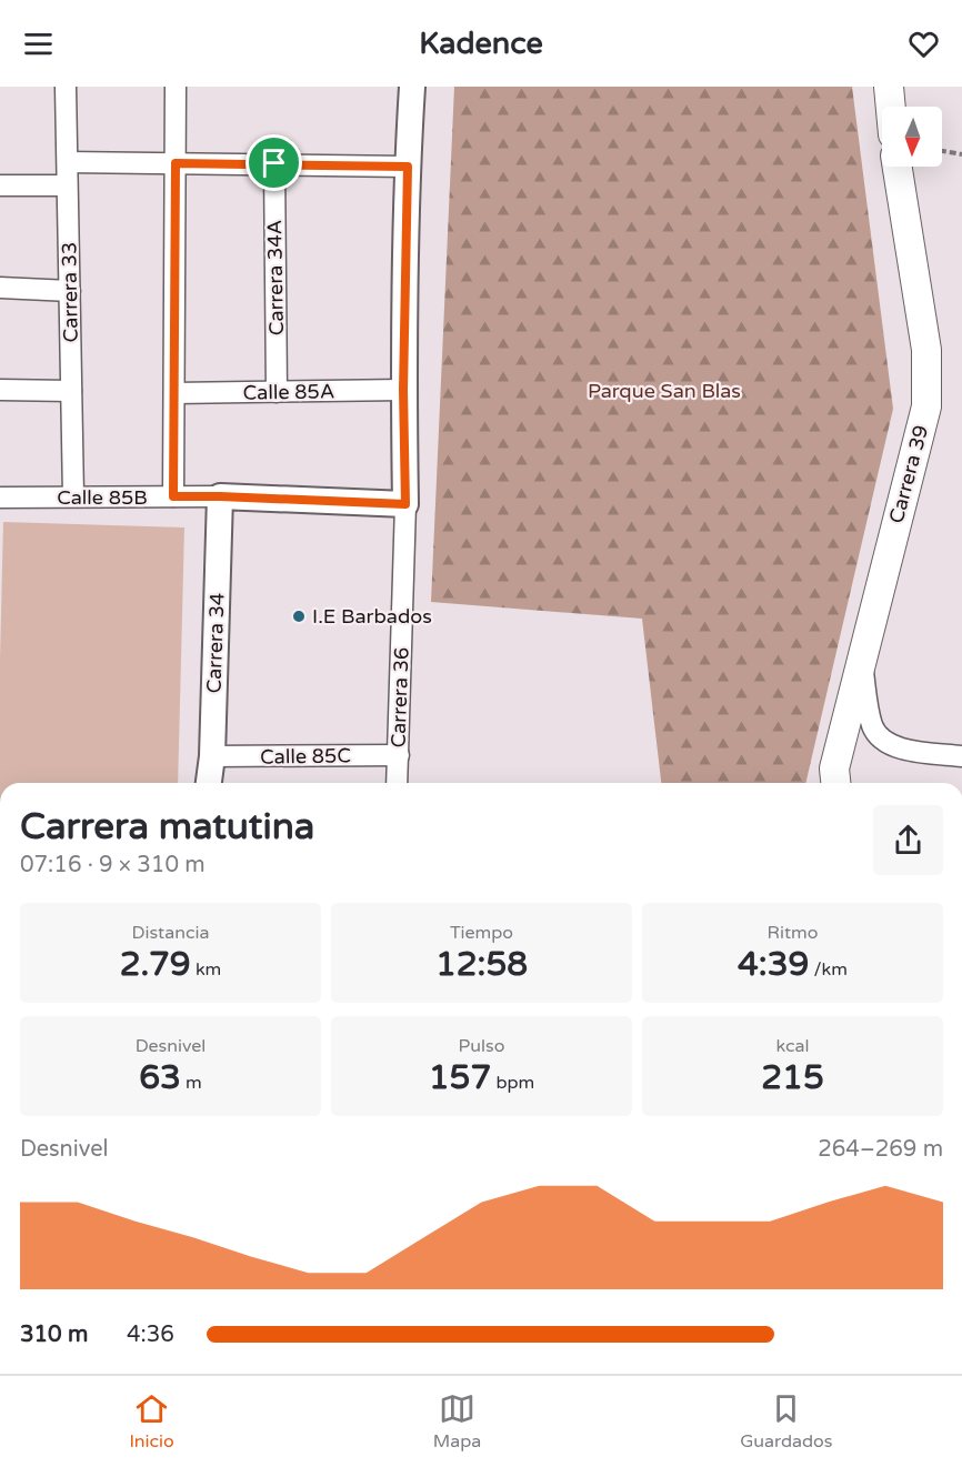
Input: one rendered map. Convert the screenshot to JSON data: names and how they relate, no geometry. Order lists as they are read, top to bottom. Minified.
{"streets":{"main road":["Carrera 39"],"street":["Carrera 34A","Carrera 33","Calle 85A","Calle 85B","Carrera 34","Carrera 36","Calle 85C"]},"crossings":[["Carrera 34A","Calle 85A"],["Carrera 33","Calle 85B"],["Calle 85A","Carrera 36"],["Calle 85B","Carrera 34"],["Calle 85B","Carrera 36"],["Carrera 34","Calle 85C"],["Carrera 36","Calle 85C"]],"parks":["Parque San Blas"],"places":["I.E Barbados"],"north":"bottom","page":{"header":"Kadence","heading":["Carrera matutina","07:16 · 9 × 310 m"],"stats":[["Distancia","2.79 km"],["Tiempo","12:58"],["Ritmo","4:39 /km"],["Desnivel","63 m"],["Pulso","157 bpm"],["kcal","215"]],"chart":["Desnivel","264–269 m"],"list":[{"name":"310 m","note":"4:36"}],"tabs":["Inicio","Mapa","Guardados"]}}
